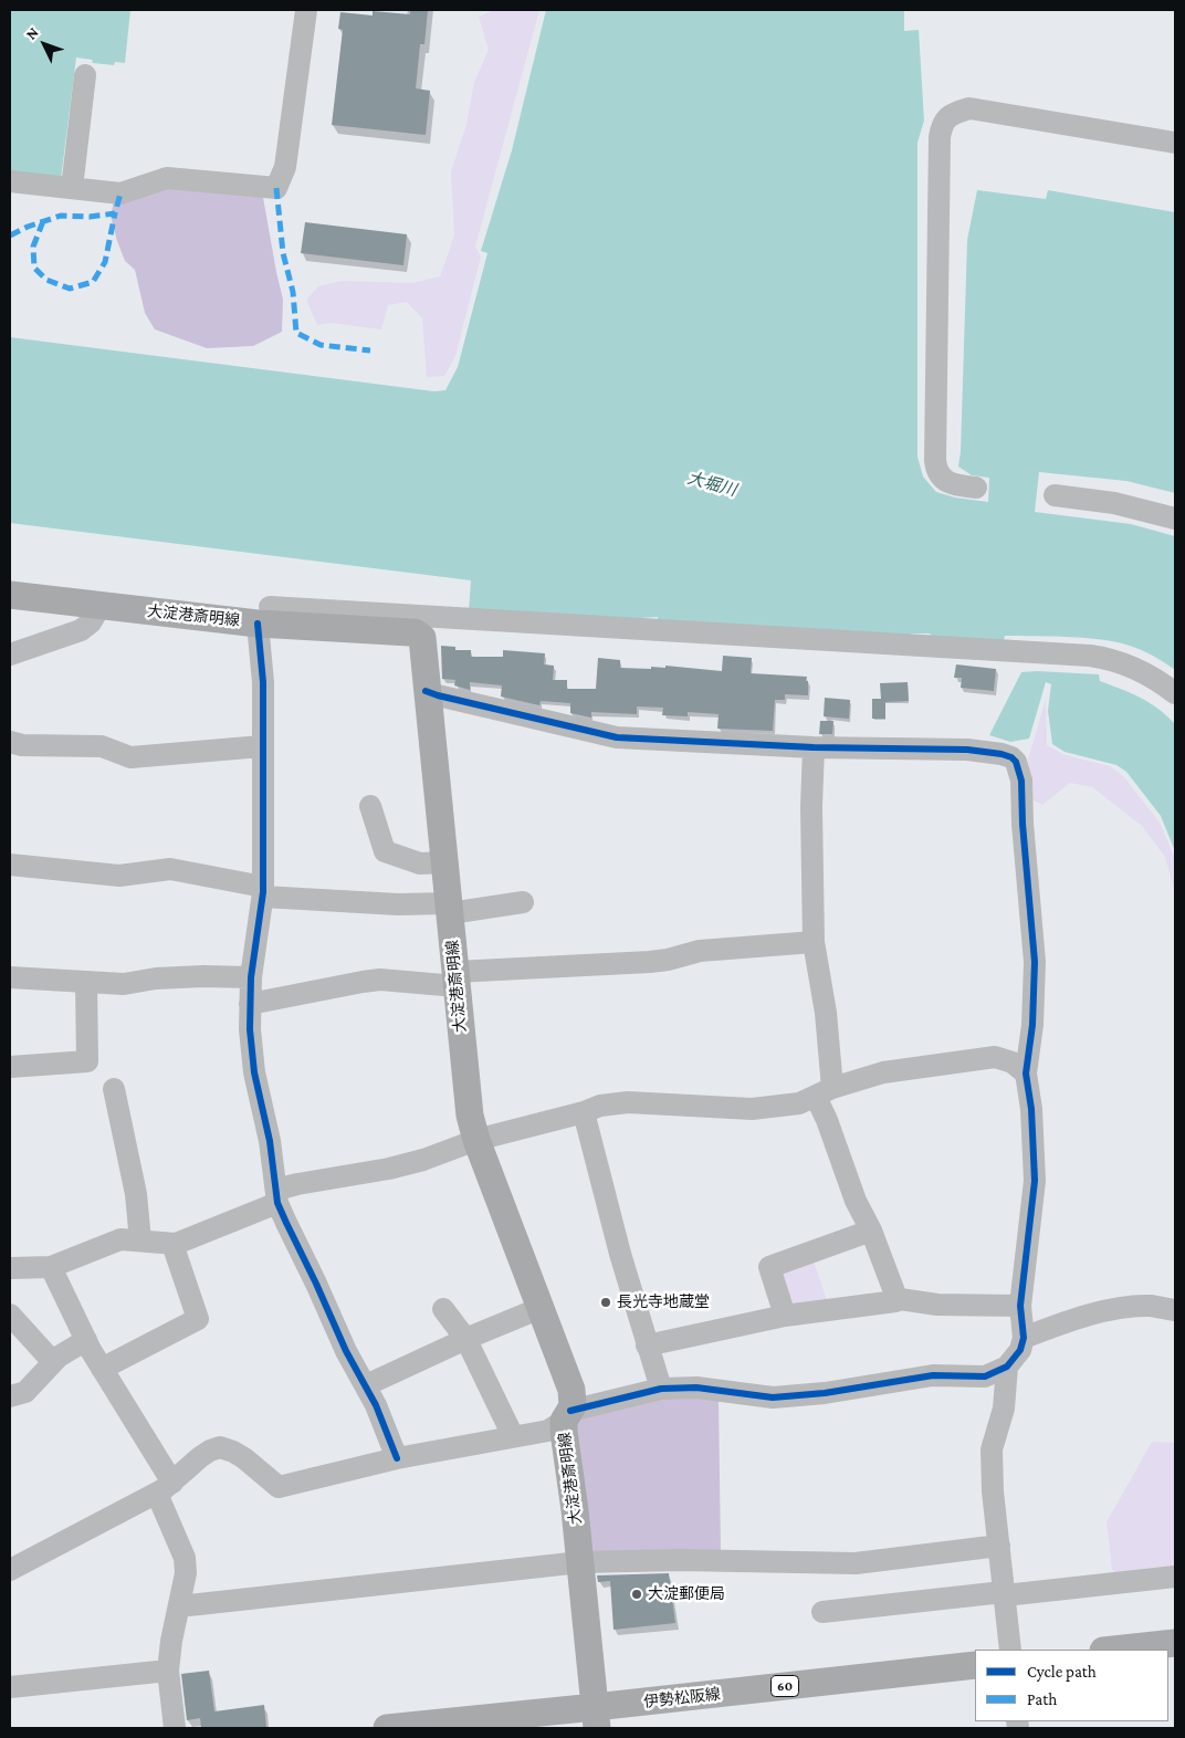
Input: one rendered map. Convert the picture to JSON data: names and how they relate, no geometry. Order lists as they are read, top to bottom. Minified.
{"streets":{"main road":["大淀港斎明線","60","伊勢松阪線"]},"crossings":[["大淀港斎明線","伊勢松阪線"]],"water":["大堀川"],"places":["長光寺地蔵堂","大淀郵便局"],"legend":["Cycle path","Path"],"north":"top left"}
